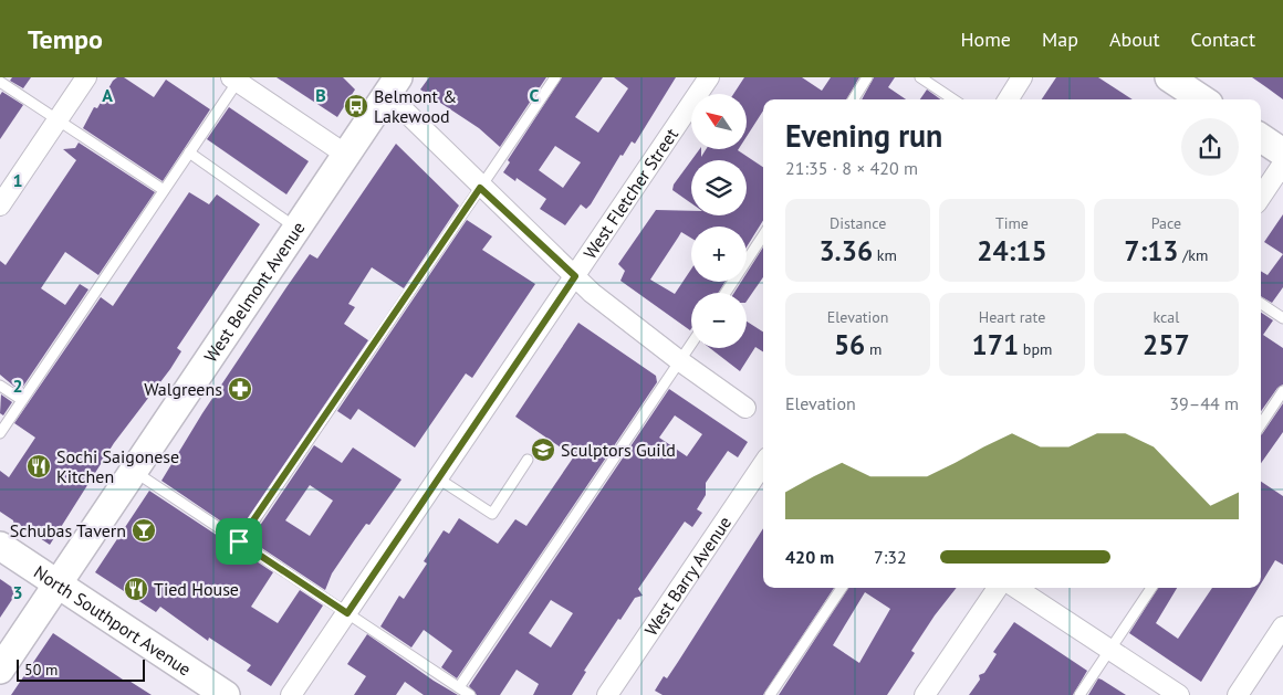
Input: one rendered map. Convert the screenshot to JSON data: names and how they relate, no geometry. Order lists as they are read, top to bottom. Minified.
{"streets":{"main road":["West Belmont Avenue","North Southport Avenue"],"street":["West Fletcher Street","West Barry Avenue"]},"crossings":[["West Belmont Avenue","North Southport Avenue"]],"places":{"bus stop":["Belmont & Lakewood"],"pharmacy":["Walgreens"],"school or university":["Sculptors Guild"],"restaurant":["Sochi Saigonese Kitchen","Tied House"],"bar":["Schubas Tavern"]},"scale_bar":"50 m","north":"top left","page":{"header":"Tempo","nav":["Home","Map","About","Contact"],"map_buttons":["+","−"],"heading":["Evening run","21:35 · 8 × 420 m"],"stats":[["Distance","3.36 km"],["Time","24:15"],["Pace","7:13 /km"],["Elevation","56 m"],["Heart rate","171 bpm"],["kcal","257"]],"chart":["Elevation","39–44 m"],"list":[{"name":"420 m","note":"7:32"}],"scale":"50 m"},"grid":{"columns":["A","B","C"],"rows":["1","2","3"]}}
